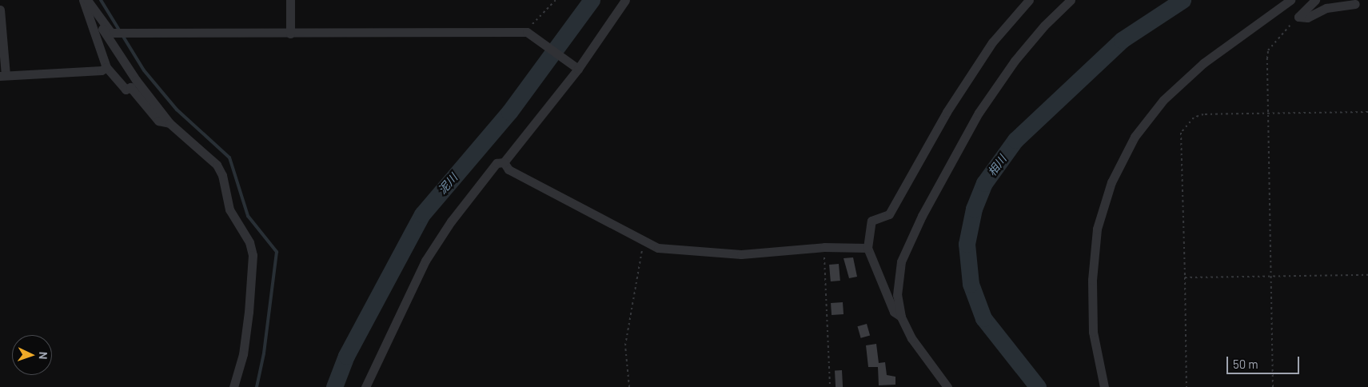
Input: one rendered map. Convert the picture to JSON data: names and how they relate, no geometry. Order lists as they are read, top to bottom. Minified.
{"water":["相川","泥川"],"scale_bar":"50 m","north":"right"}
